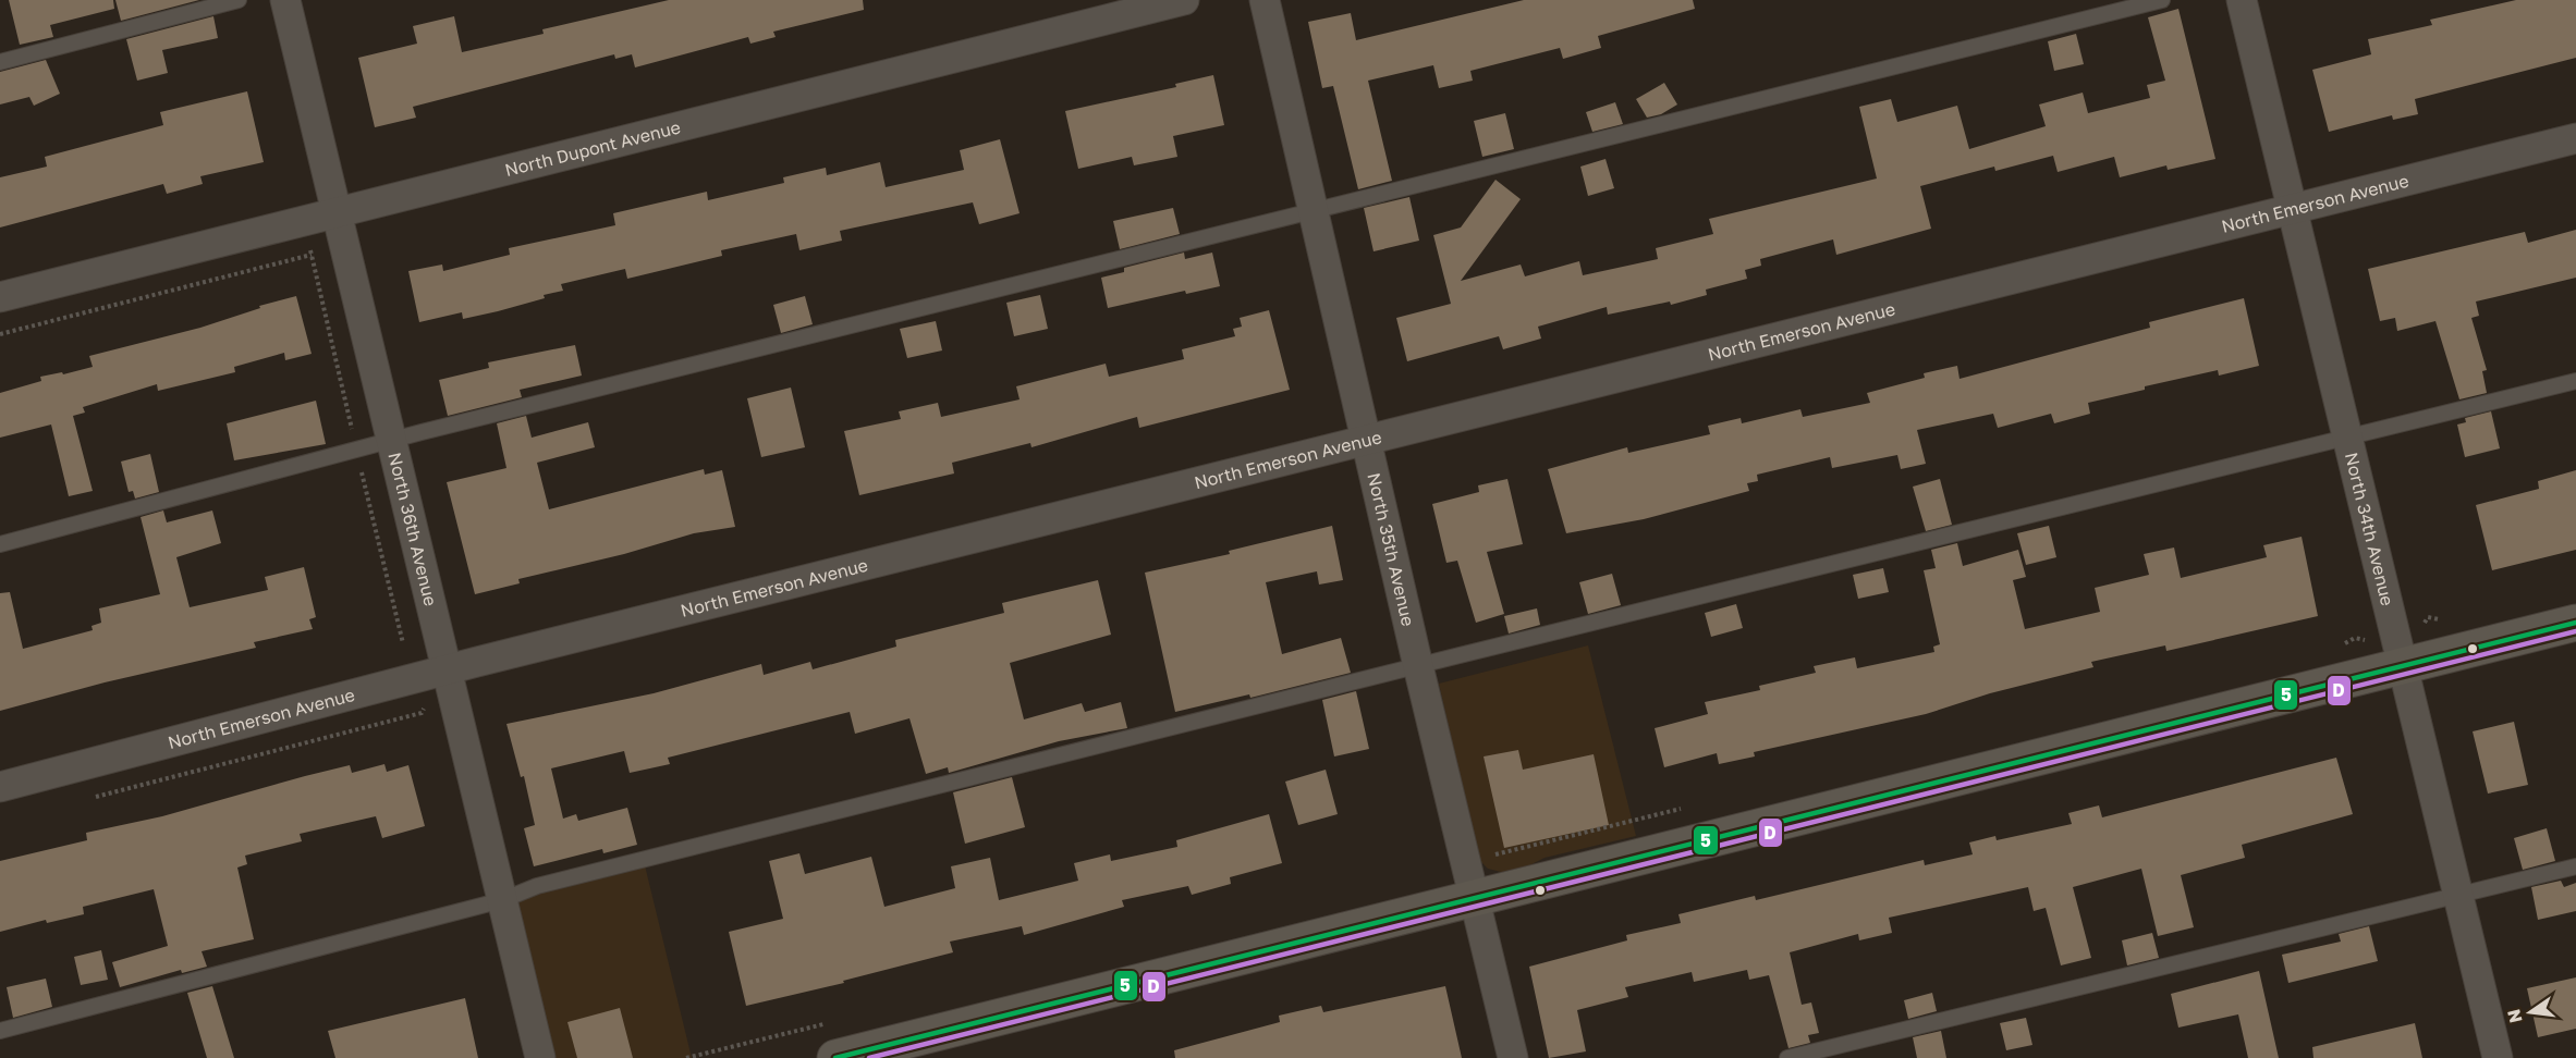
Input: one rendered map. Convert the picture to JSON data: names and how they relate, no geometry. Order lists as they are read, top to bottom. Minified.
{"streets":{"street":["North Dupont Avenue","North Emerson Avenue","North 36th Avenue","North 34th Avenue","North 35th Avenue"]},"crossings":[["North Dupont Avenue","North 36th Avenue"],["North Emerson Avenue","North 36th Avenue"],["North Emerson Avenue","North 34th Avenue"],["North Emerson Avenue","North 35th Avenue"]],"lines":["transit line 5","transit line D"],"north":"left"}
